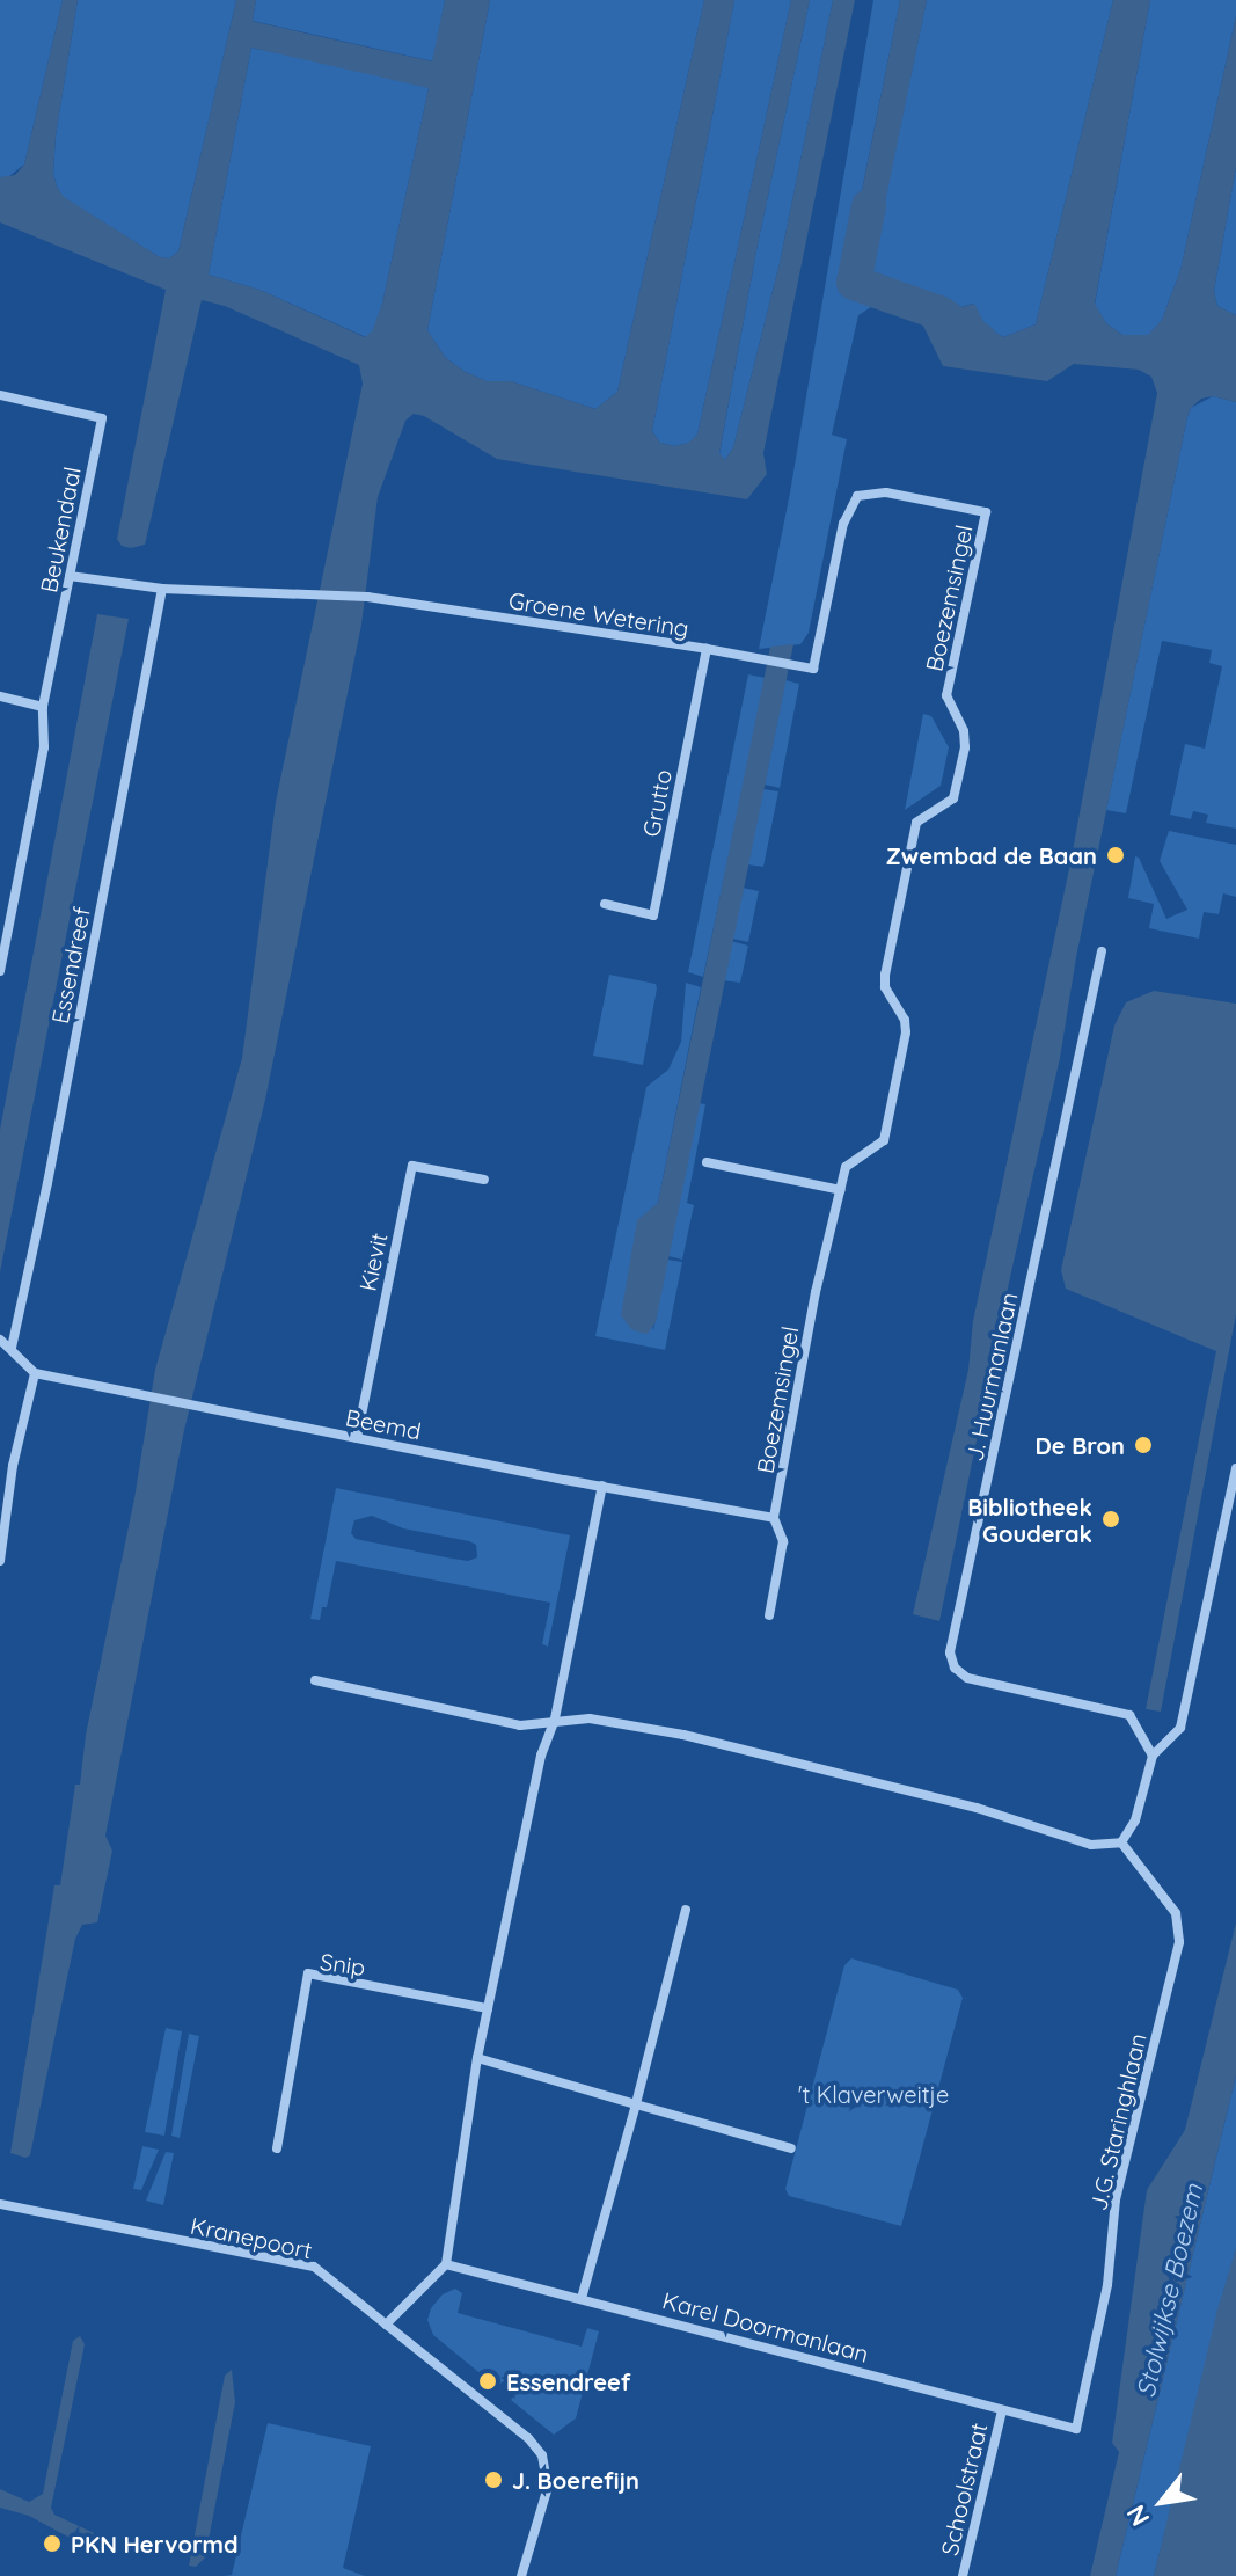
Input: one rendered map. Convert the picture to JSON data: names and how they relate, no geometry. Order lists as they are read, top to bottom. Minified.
{"streets":{"street":["Beukendaal","Boezemsingel","Groene Wetering","Grutto","Essendreef","Kievit","J. Huurmanlaan","Beemd","Snip","J.G. Staringhlaan","Kranepoort","Karel Doormanlaan","Schoolstraat"]},"crossings":[["Beukendaal","Groene Wetering"],["Boezemsingel","Groene Wetering"],["Boezemsingel","Beemd"],["Groene Wetering","Grutto"],["Groene Wetering","Essendreef"],["Kievit","Beemd"],["J.G. Staringhlaan","Karel Doormanlaan"],["Karel Doormanlaan","Schoolstraat"]],"water":["Stolwijkse Boezem"],"parks":["'t Klaverweitje"],"places":["Zwembad de Baan","De Bron","Bibliotheek Gouderak","Essendreef","J. Boerefijn","PKN Hervormd"],"north":"bottom left"}
